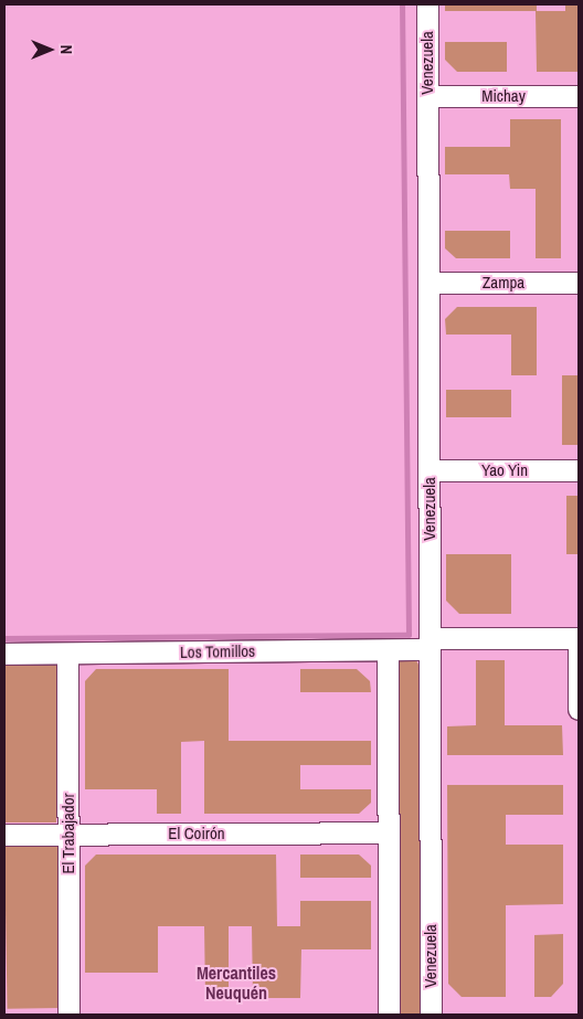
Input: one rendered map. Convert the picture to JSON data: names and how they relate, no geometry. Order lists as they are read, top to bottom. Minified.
{"streets":{"street":["Venezuela","Michay","Zampa","Yao Yin","Los Tomillos","El Trabajador","El Coirón"]},"crossings":[["Venezuela","Michay"],["Venezuela","Zampa"],["Venezuela","Yao Yin"],["Venezuela","Los Tomillos"],["Los Tomillos","El Trabajador"],["El Trabajador","El Coirón"]],"districts":["Mercantiles Neuquén"],"north":"right"}
